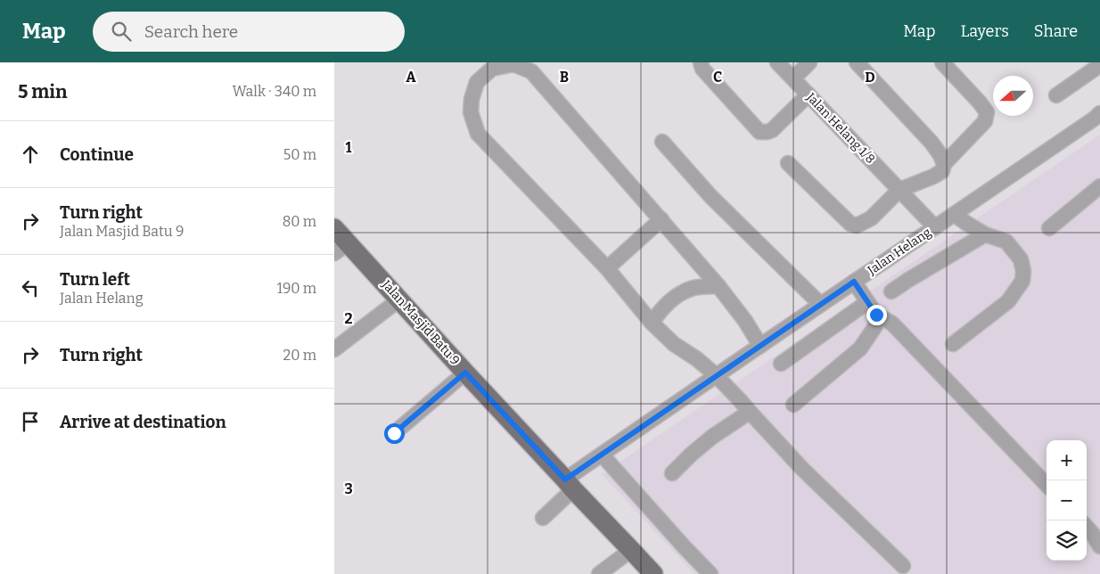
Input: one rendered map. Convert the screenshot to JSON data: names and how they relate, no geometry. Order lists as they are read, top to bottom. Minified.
{"streets":{"main road":["Jalan Masjid Batu 9"],"street":["Jalan Helang 1/8","Jalan Helang"]},"crossings":[["Jalan Helang 1/8","Jalan Helang"],["Jalan Helang","Jalan Masjid Batu 9"]],"north":"left","page":{"header":"Map","search":"Search here","nav":["Map","Layers","Share"],"heading":["5 min","Walk · 340 m"],"list":[["Continue","50 m"],["Turn right","Jalan Masjid Batu 9","80 m"],["Turn left","Jalan Helang","190 m"],["Turn right","20 m"],"Arrive at destination"],"map_buttons":["+","−"]},"grid":{"columns":["A","B","C","D"],"rows":["1","2","3"]}}
